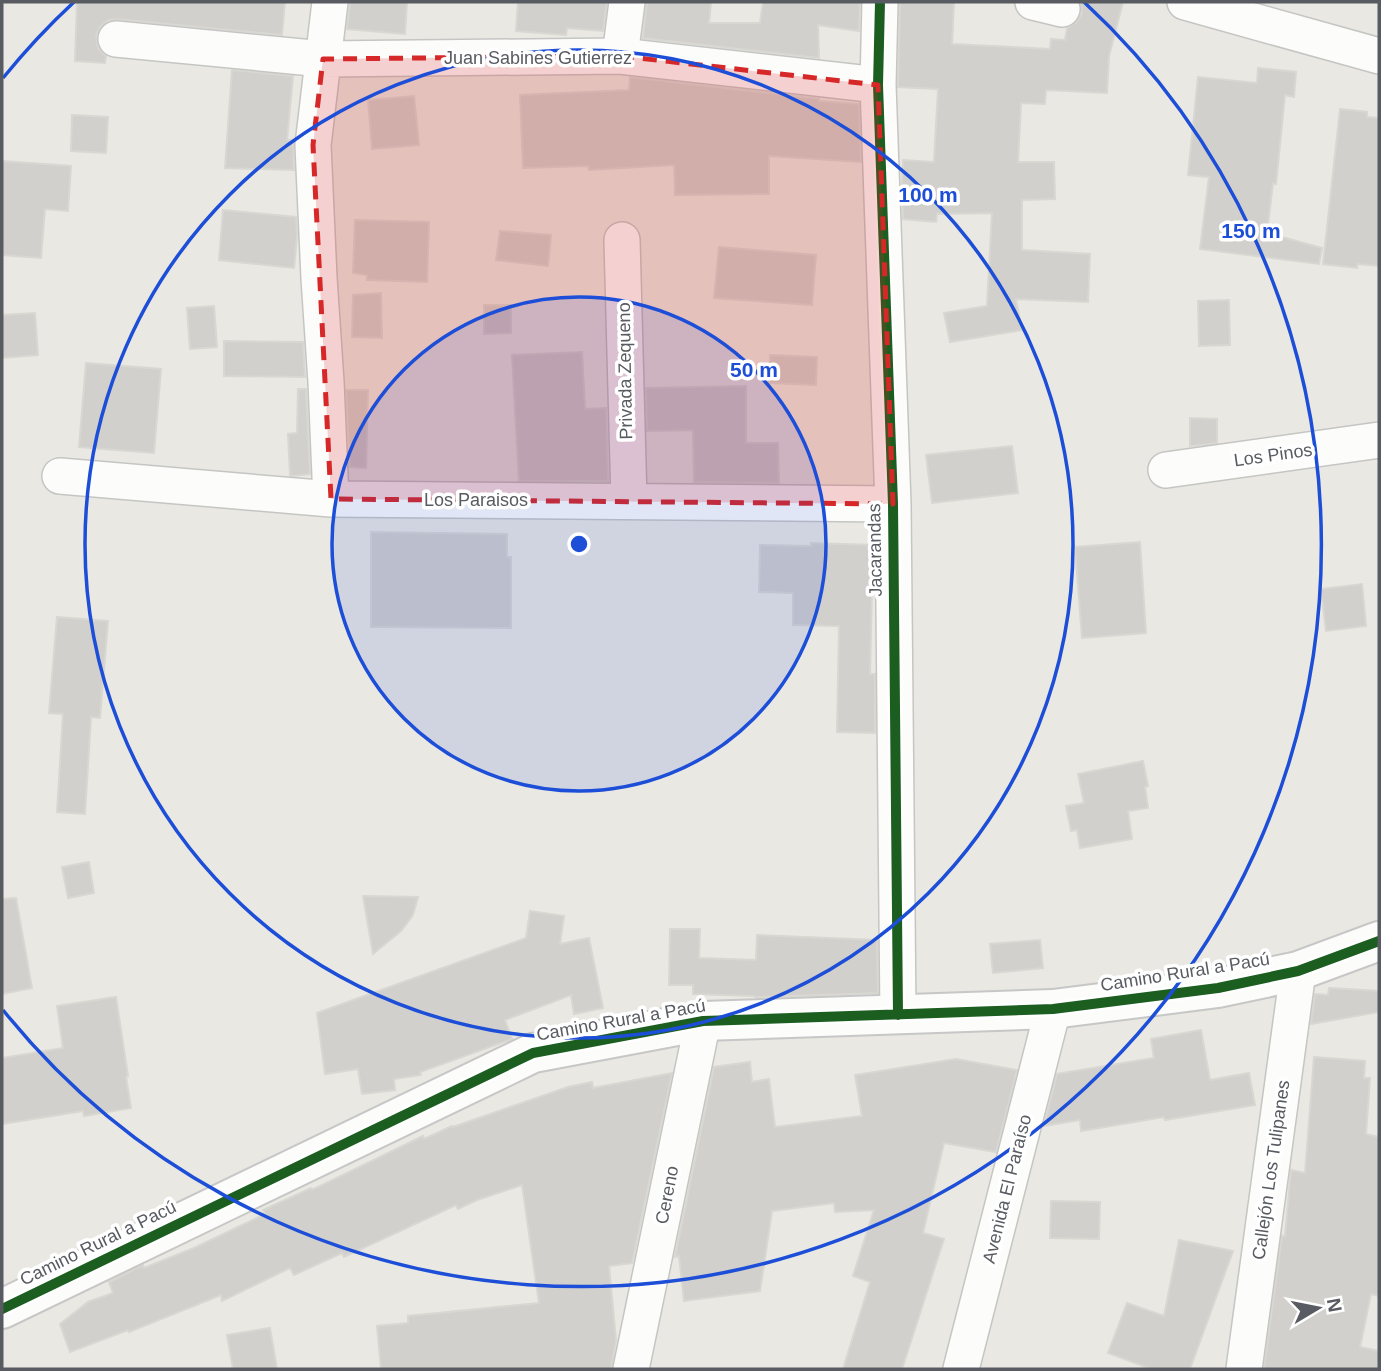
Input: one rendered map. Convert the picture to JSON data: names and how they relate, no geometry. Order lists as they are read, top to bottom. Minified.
{"streets":{"street":["Juan Sabines Gutierrez","Privada Zequeno","Los Pinos","Los Paraisos","Jacarandas","Camino Rural a Pacú","Callejón Los Tulipanes","Avenida El Paraíso","Cereno"]},"crossings":[["Juan Sabines Gutierrez","Jacarandas"],["Privada Zequeno","Los Paraisos"],["Los Paraisos","Jacarandas"],["Jacarandas","Camino Rural a Pacú"],["Camino Rural a Pacú","Callejón Los Tulipanes"],["Camino Rural a Pacú","Avenida El Paraíso"],["Camino Rural a Pacú","Cereno"]],"north":"right","rings":["100 m","150 m","50 m"]}
